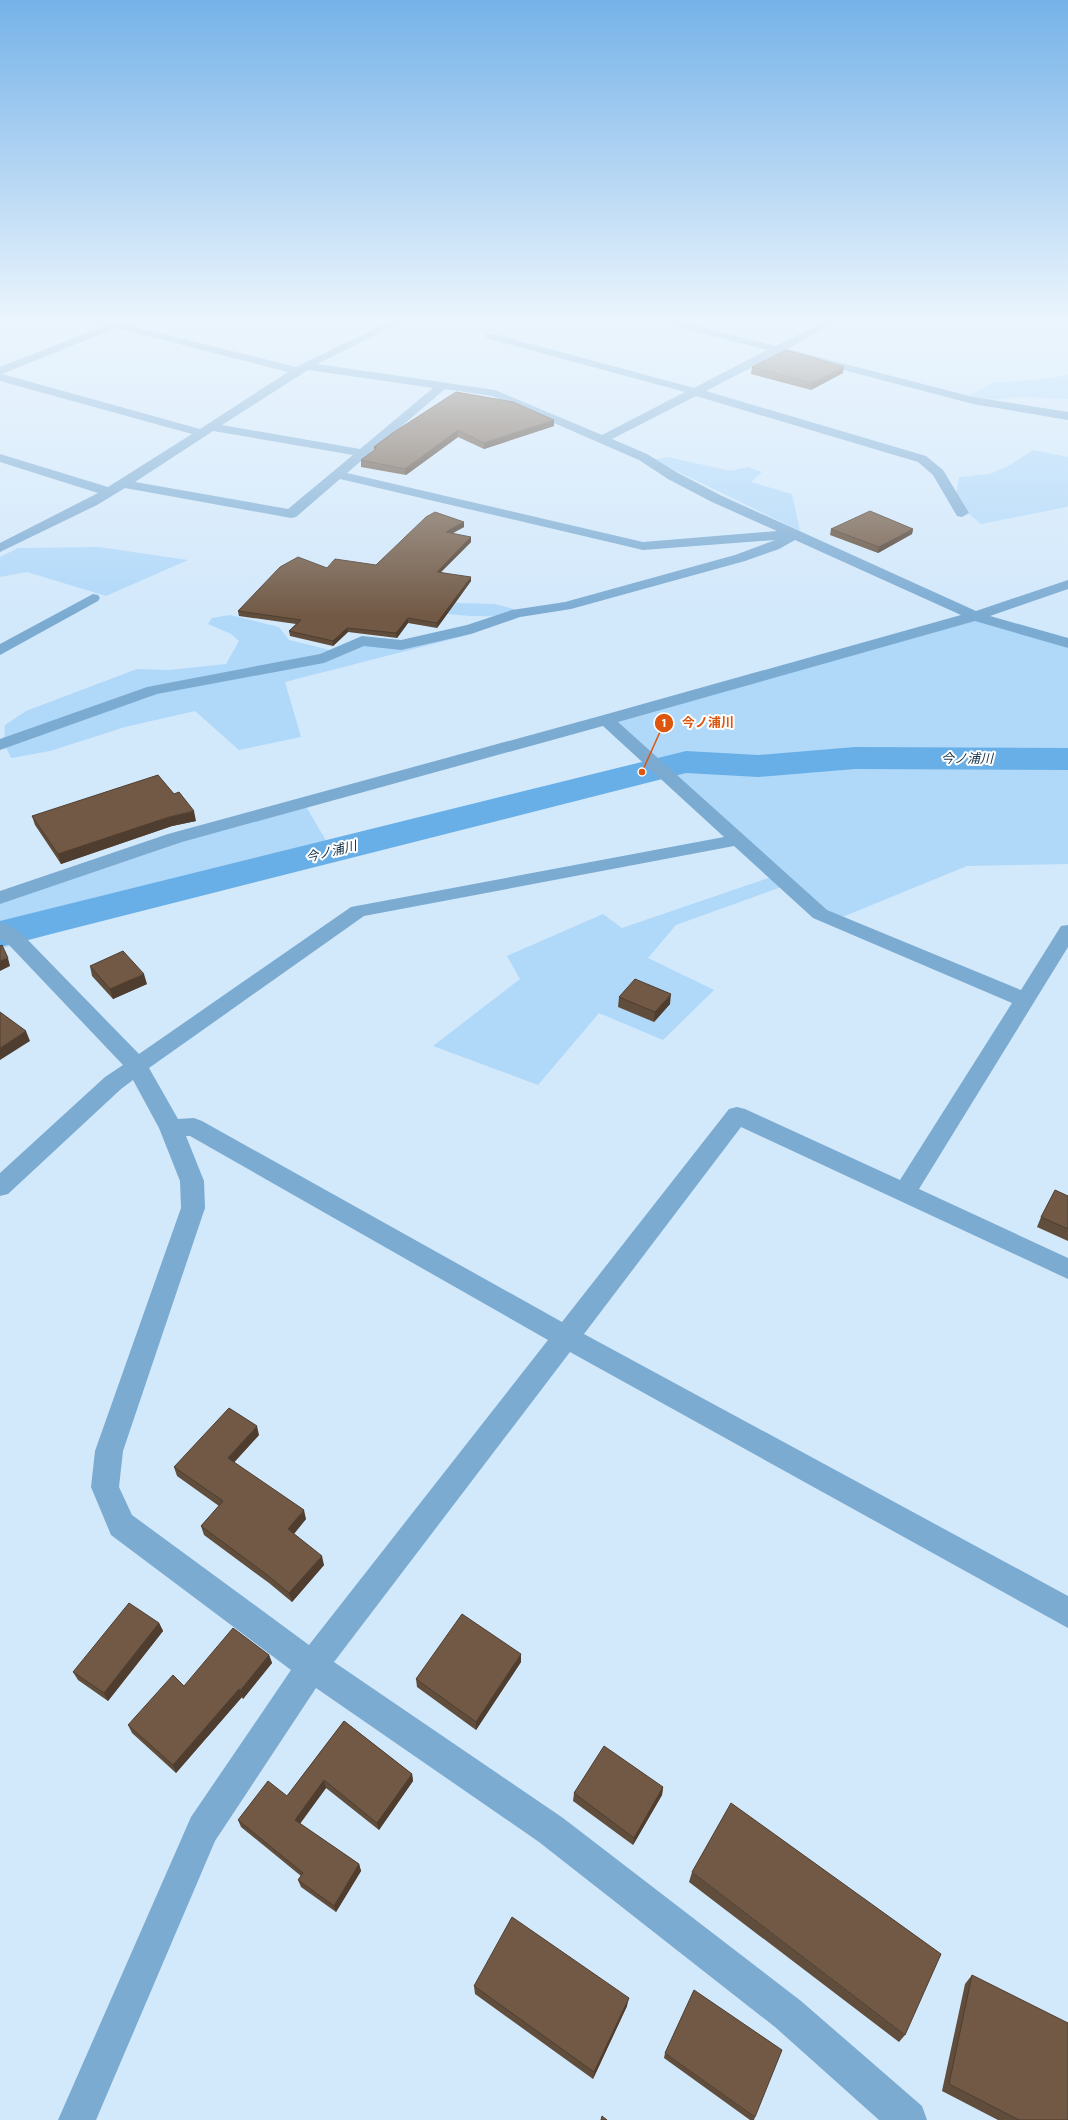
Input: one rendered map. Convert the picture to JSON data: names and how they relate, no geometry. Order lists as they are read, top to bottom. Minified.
{"water":["今ノ浦川"],"places":["今ノ浦川"]}
